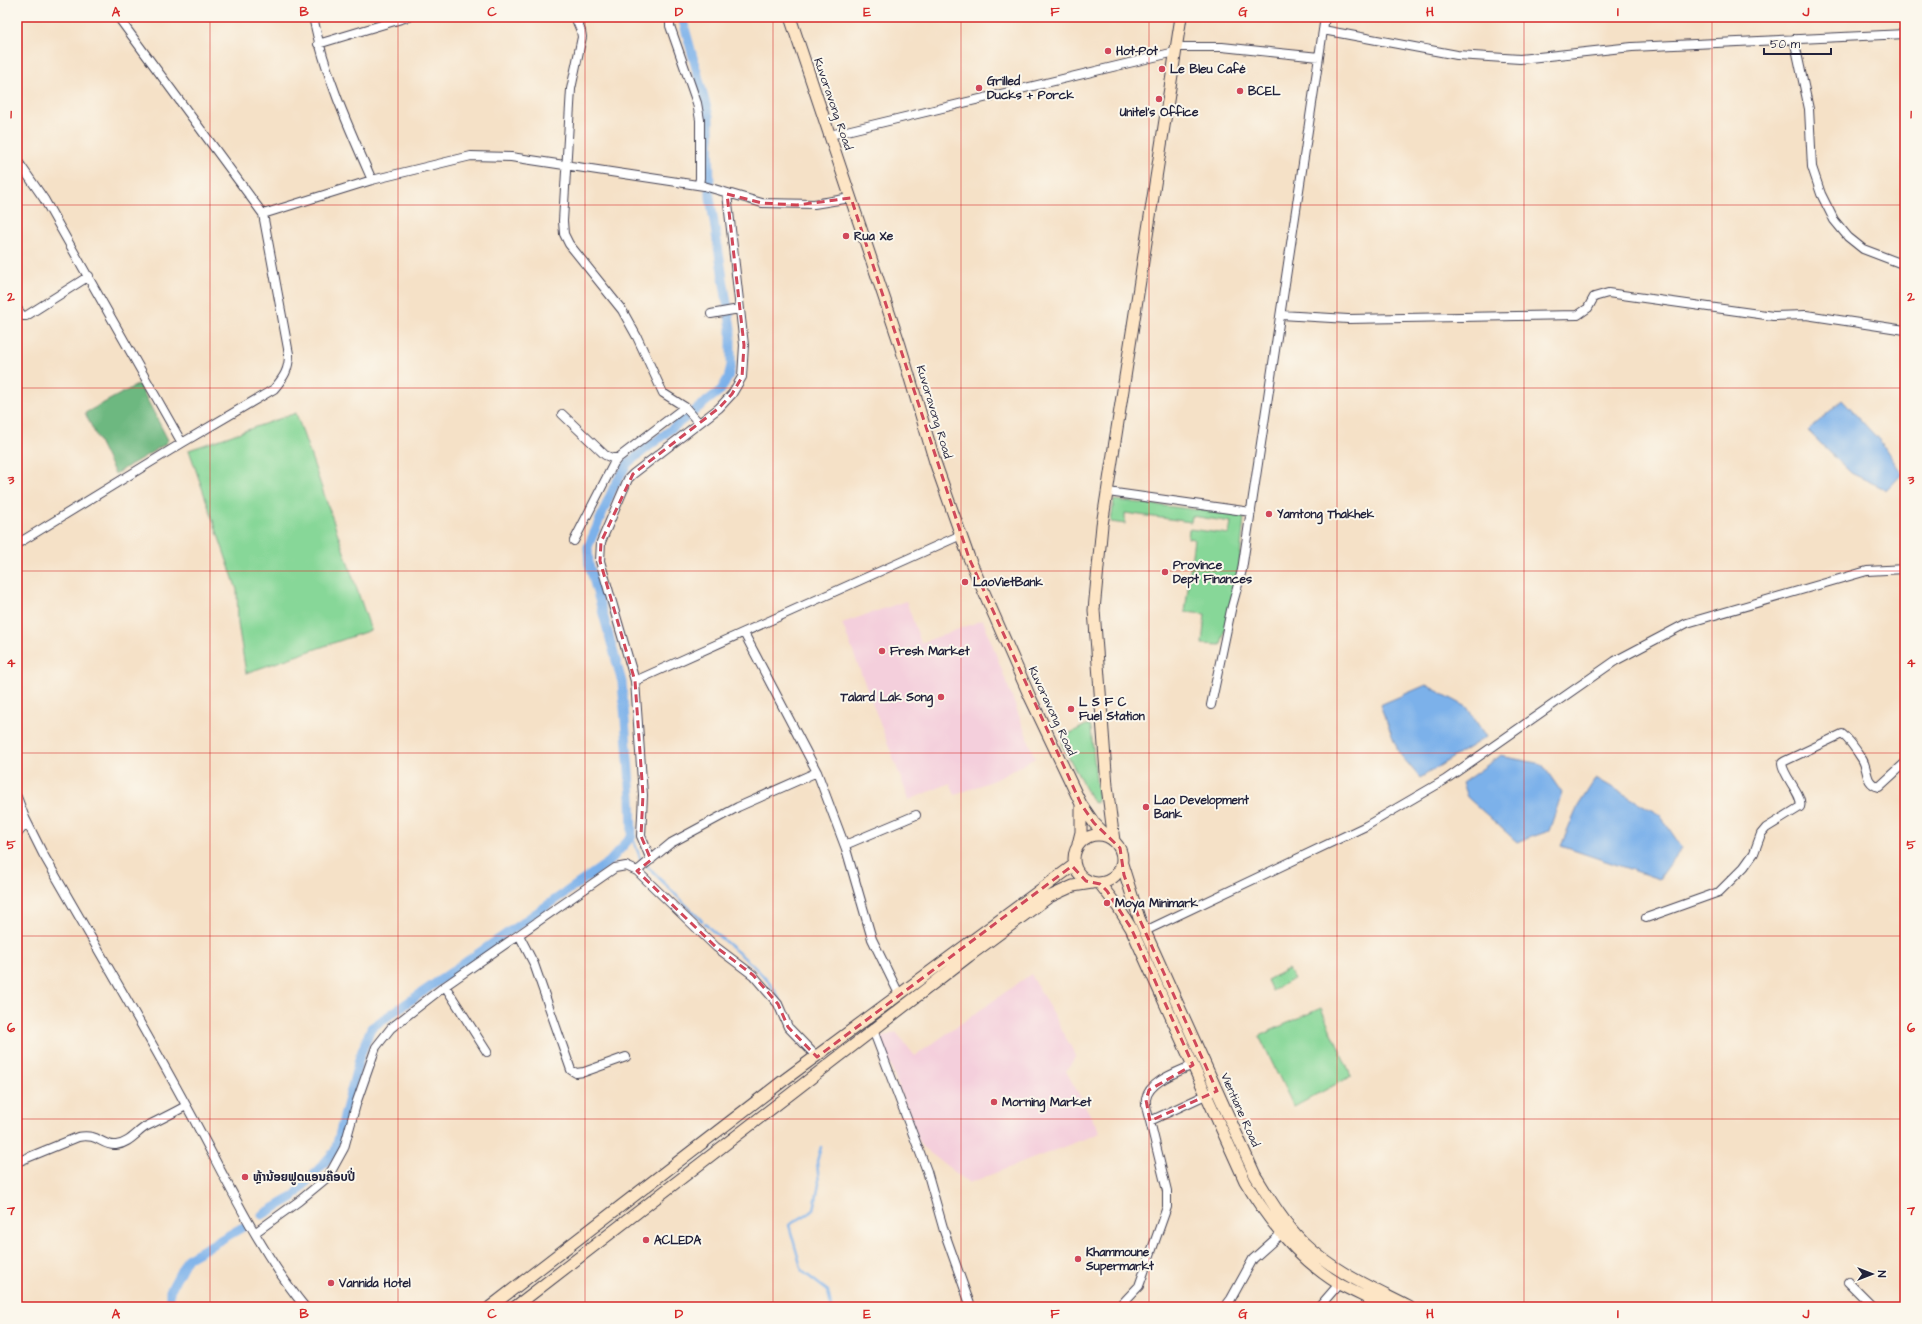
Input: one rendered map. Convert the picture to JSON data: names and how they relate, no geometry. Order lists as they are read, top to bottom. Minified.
{"streets":{"main road":["Kuvoravong Road","Vientiane Road"]},"places":["Hot-Pot","Le Bleu Café","Grilled Ducks + Porck","BCEL","Unitel's Office","Rua Xe","Yamtong Thakhek","Province Dept Finances","LaoVietBank","Fresh Market","Talard Lak Song","L S F C Fuel Station","Lao Development Bank","Moya Minimark","Morning Market","ຫຼ້ານ້ອຍຟູດແອນຄ໊ອບປີ່","ACLEDA","Khammoune Supermarkt","Vannida Hotel"],"scale_bar":"50 m","north":"right","grid":{"columns":["A","B","C","D","E","F","G","H","I","J"],"rows":["1","2","3","4","5","6","7"]}}
